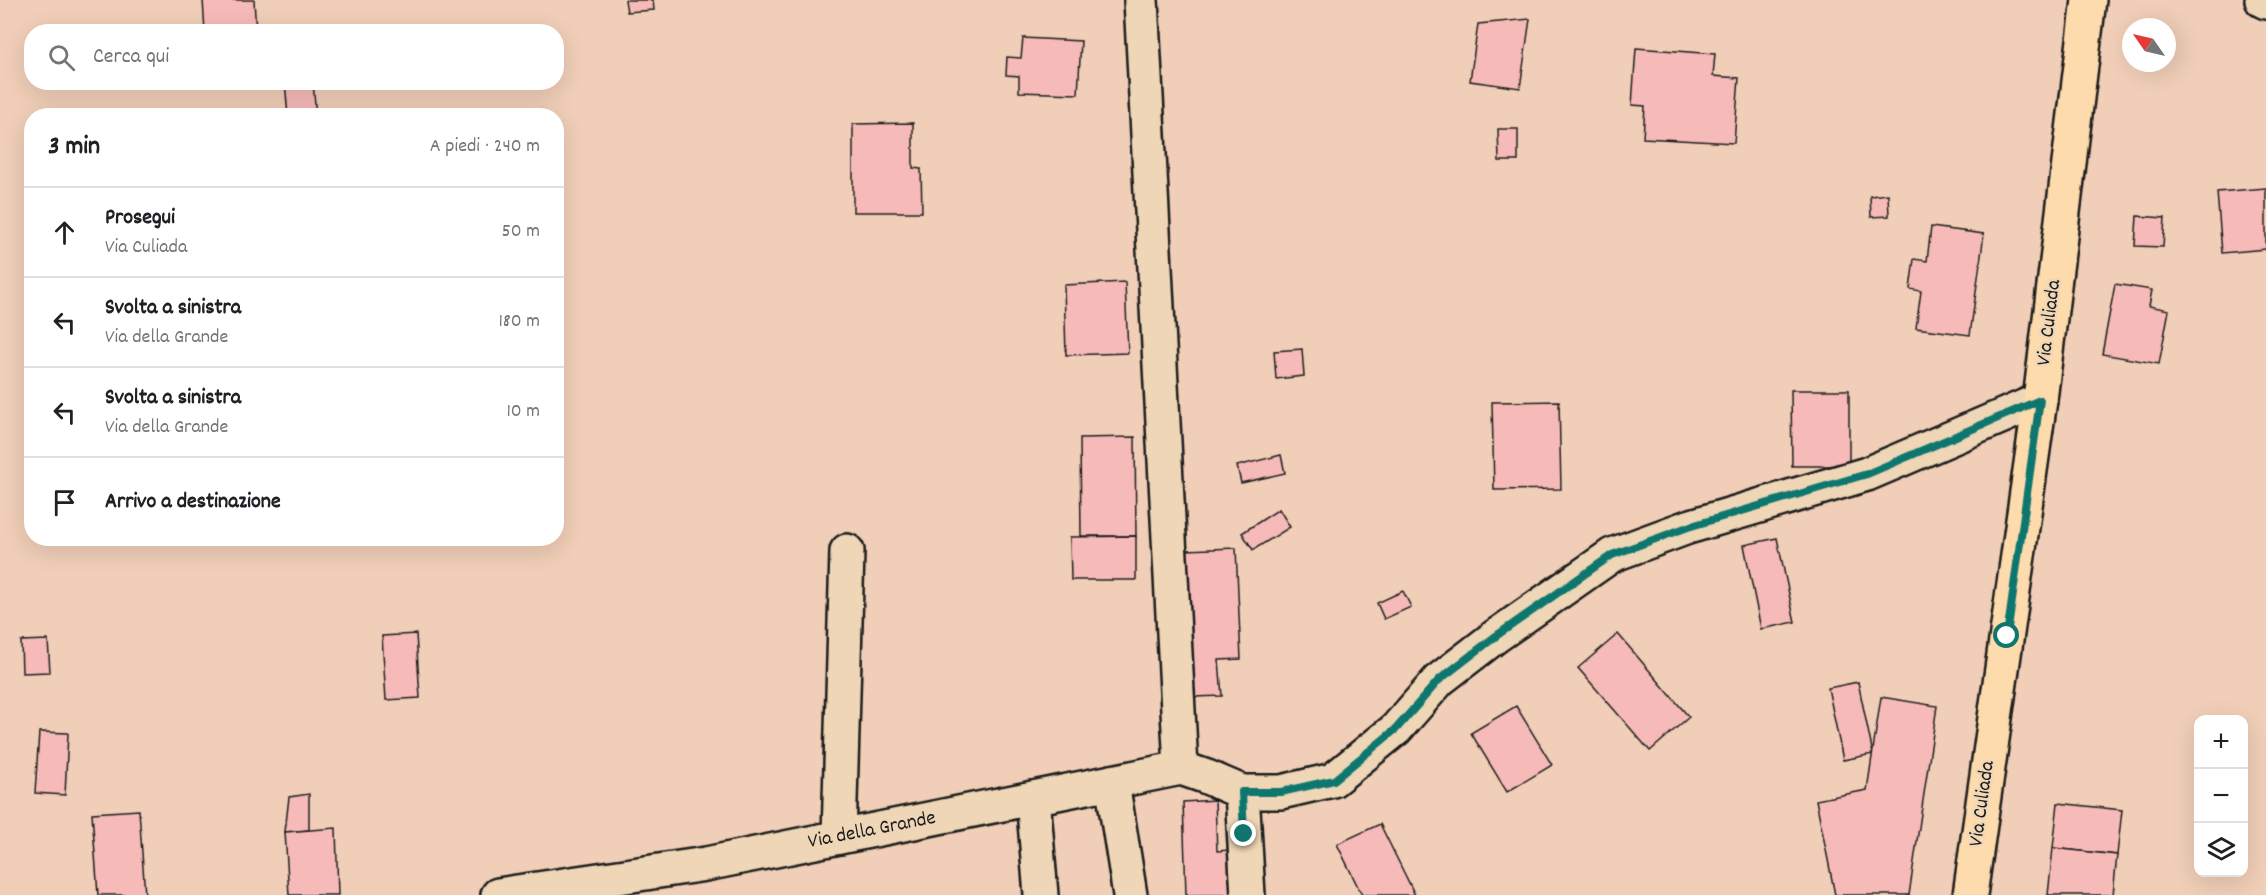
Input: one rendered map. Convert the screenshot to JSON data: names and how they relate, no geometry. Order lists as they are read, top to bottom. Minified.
{"streets":{"main road":["Via Culiada"],"street":["Via della Grande"]},"north":"top left","page":{"search":"Cerca qui","heading":["3 min","A piedi · 240 m"],"list":[["Prosegui","Via Culiada","50 m"],["Svolta a sinistra","Via della Grande","180 m"],["Svolta a sinistra","Via della Grande","10 m"],"Arrivo a destinazione"],"map_buttons":["+","−"]}}
